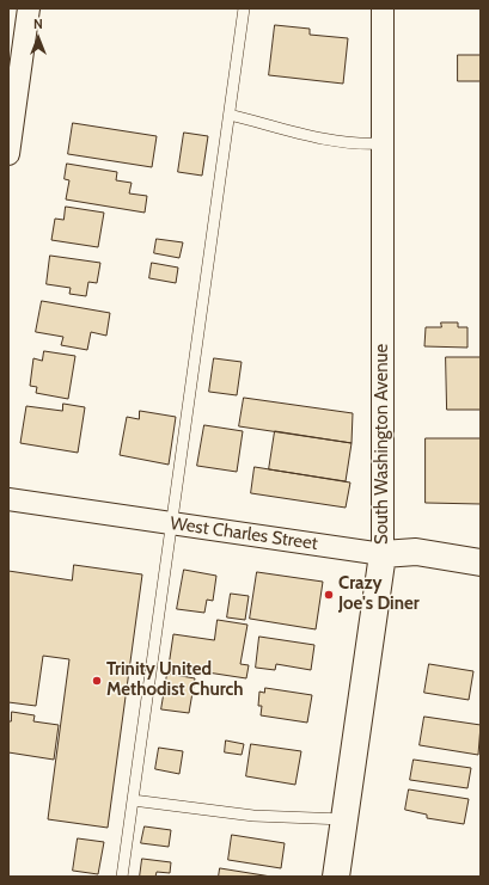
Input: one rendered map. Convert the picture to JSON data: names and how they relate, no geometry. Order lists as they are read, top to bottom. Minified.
{"streets":{"main road":["South Washington Avenue","West Charles Street"]},"crossings":[["South Washington Avenue","West Charles Street"]],"places":["Crazy Joe's Diner","Trinity United Methodist Church"],"north":"top"}
